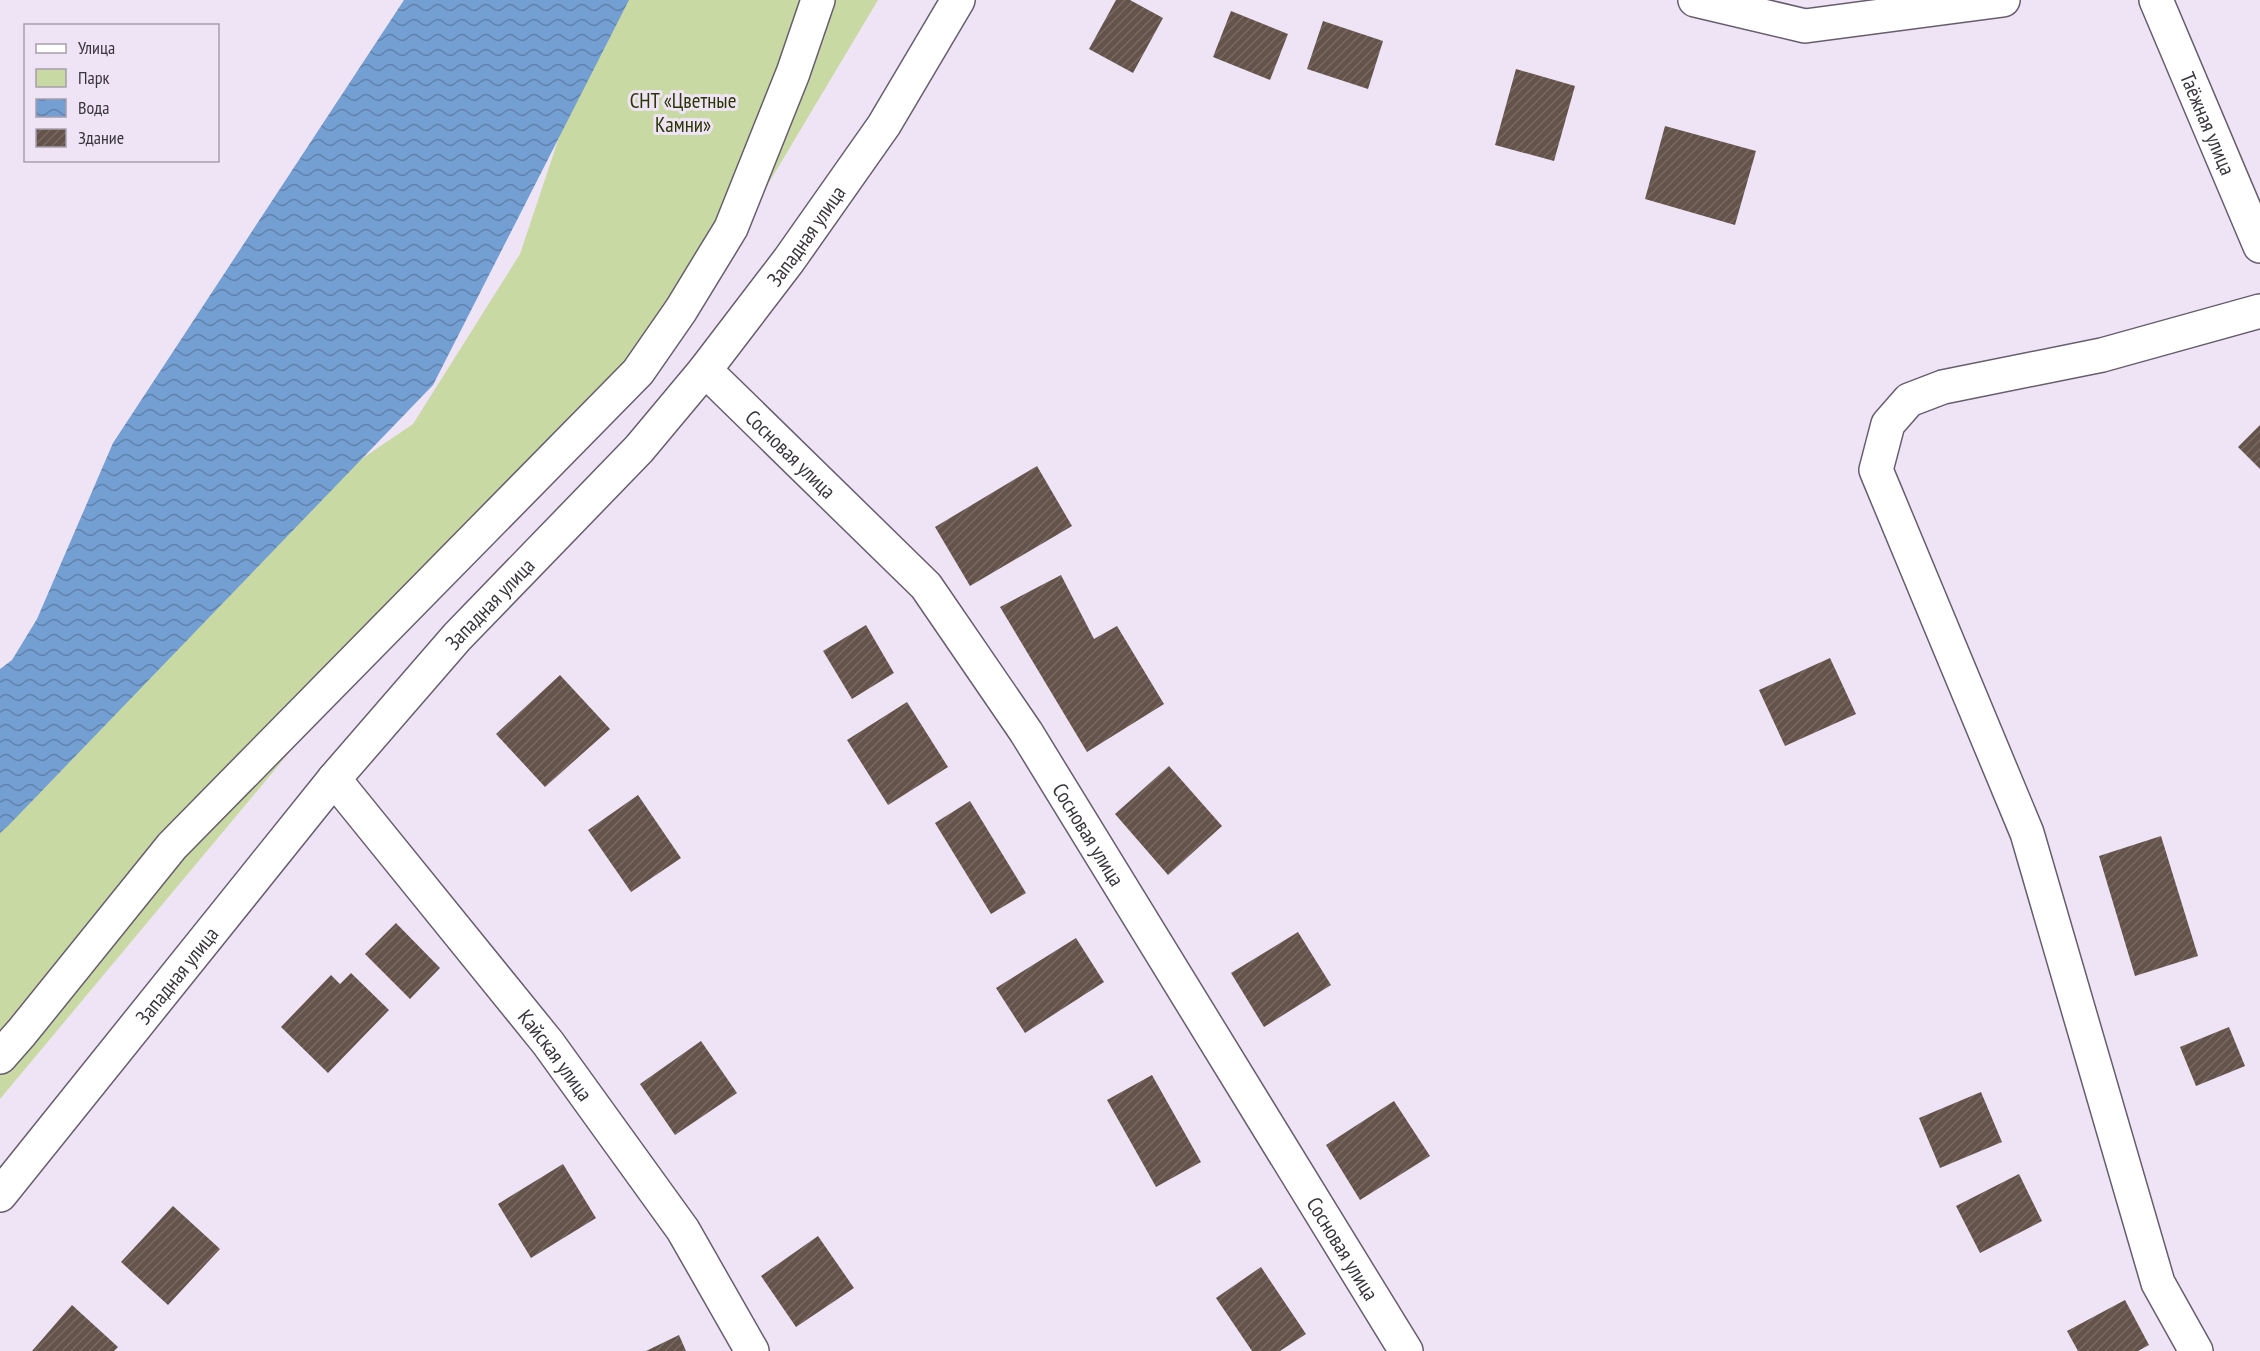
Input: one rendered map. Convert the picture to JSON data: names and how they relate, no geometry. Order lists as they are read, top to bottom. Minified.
{"streets":{"street":["Таёжная улица","Западная улица","Сосновая улица","Кайская улица"]},"crossings":[["Западная улица","Сосновая улица"],["Западная улица","Кайская улица"]],"parks":["СНТ «Цветные Камни»"],"legend":["Улица","Парк","Вода","Здание"]}
